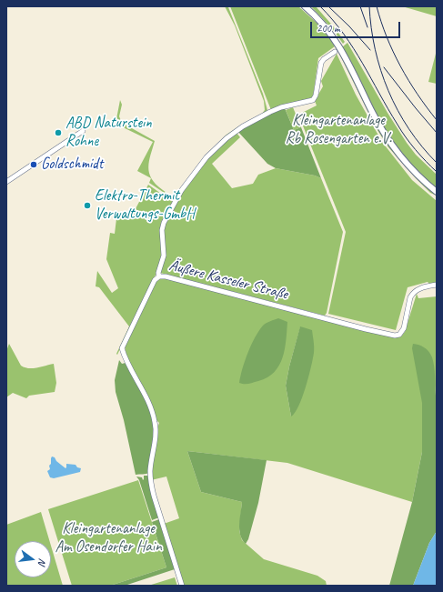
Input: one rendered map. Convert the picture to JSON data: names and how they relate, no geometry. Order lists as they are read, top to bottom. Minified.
{"streets":{"street":["Äußere Kasseler Straße"]},"parks":["Kleingartenanlage Rb Rosengarten e.V.","Kleingartenanlage Am Osendorfer Hain"],"places":["ABD Naturstein Rohne","Goldschmidt","Elektro-Thermit Verwaltungs-GmbH"],"scale_bar":"200 m","north":"right"}
